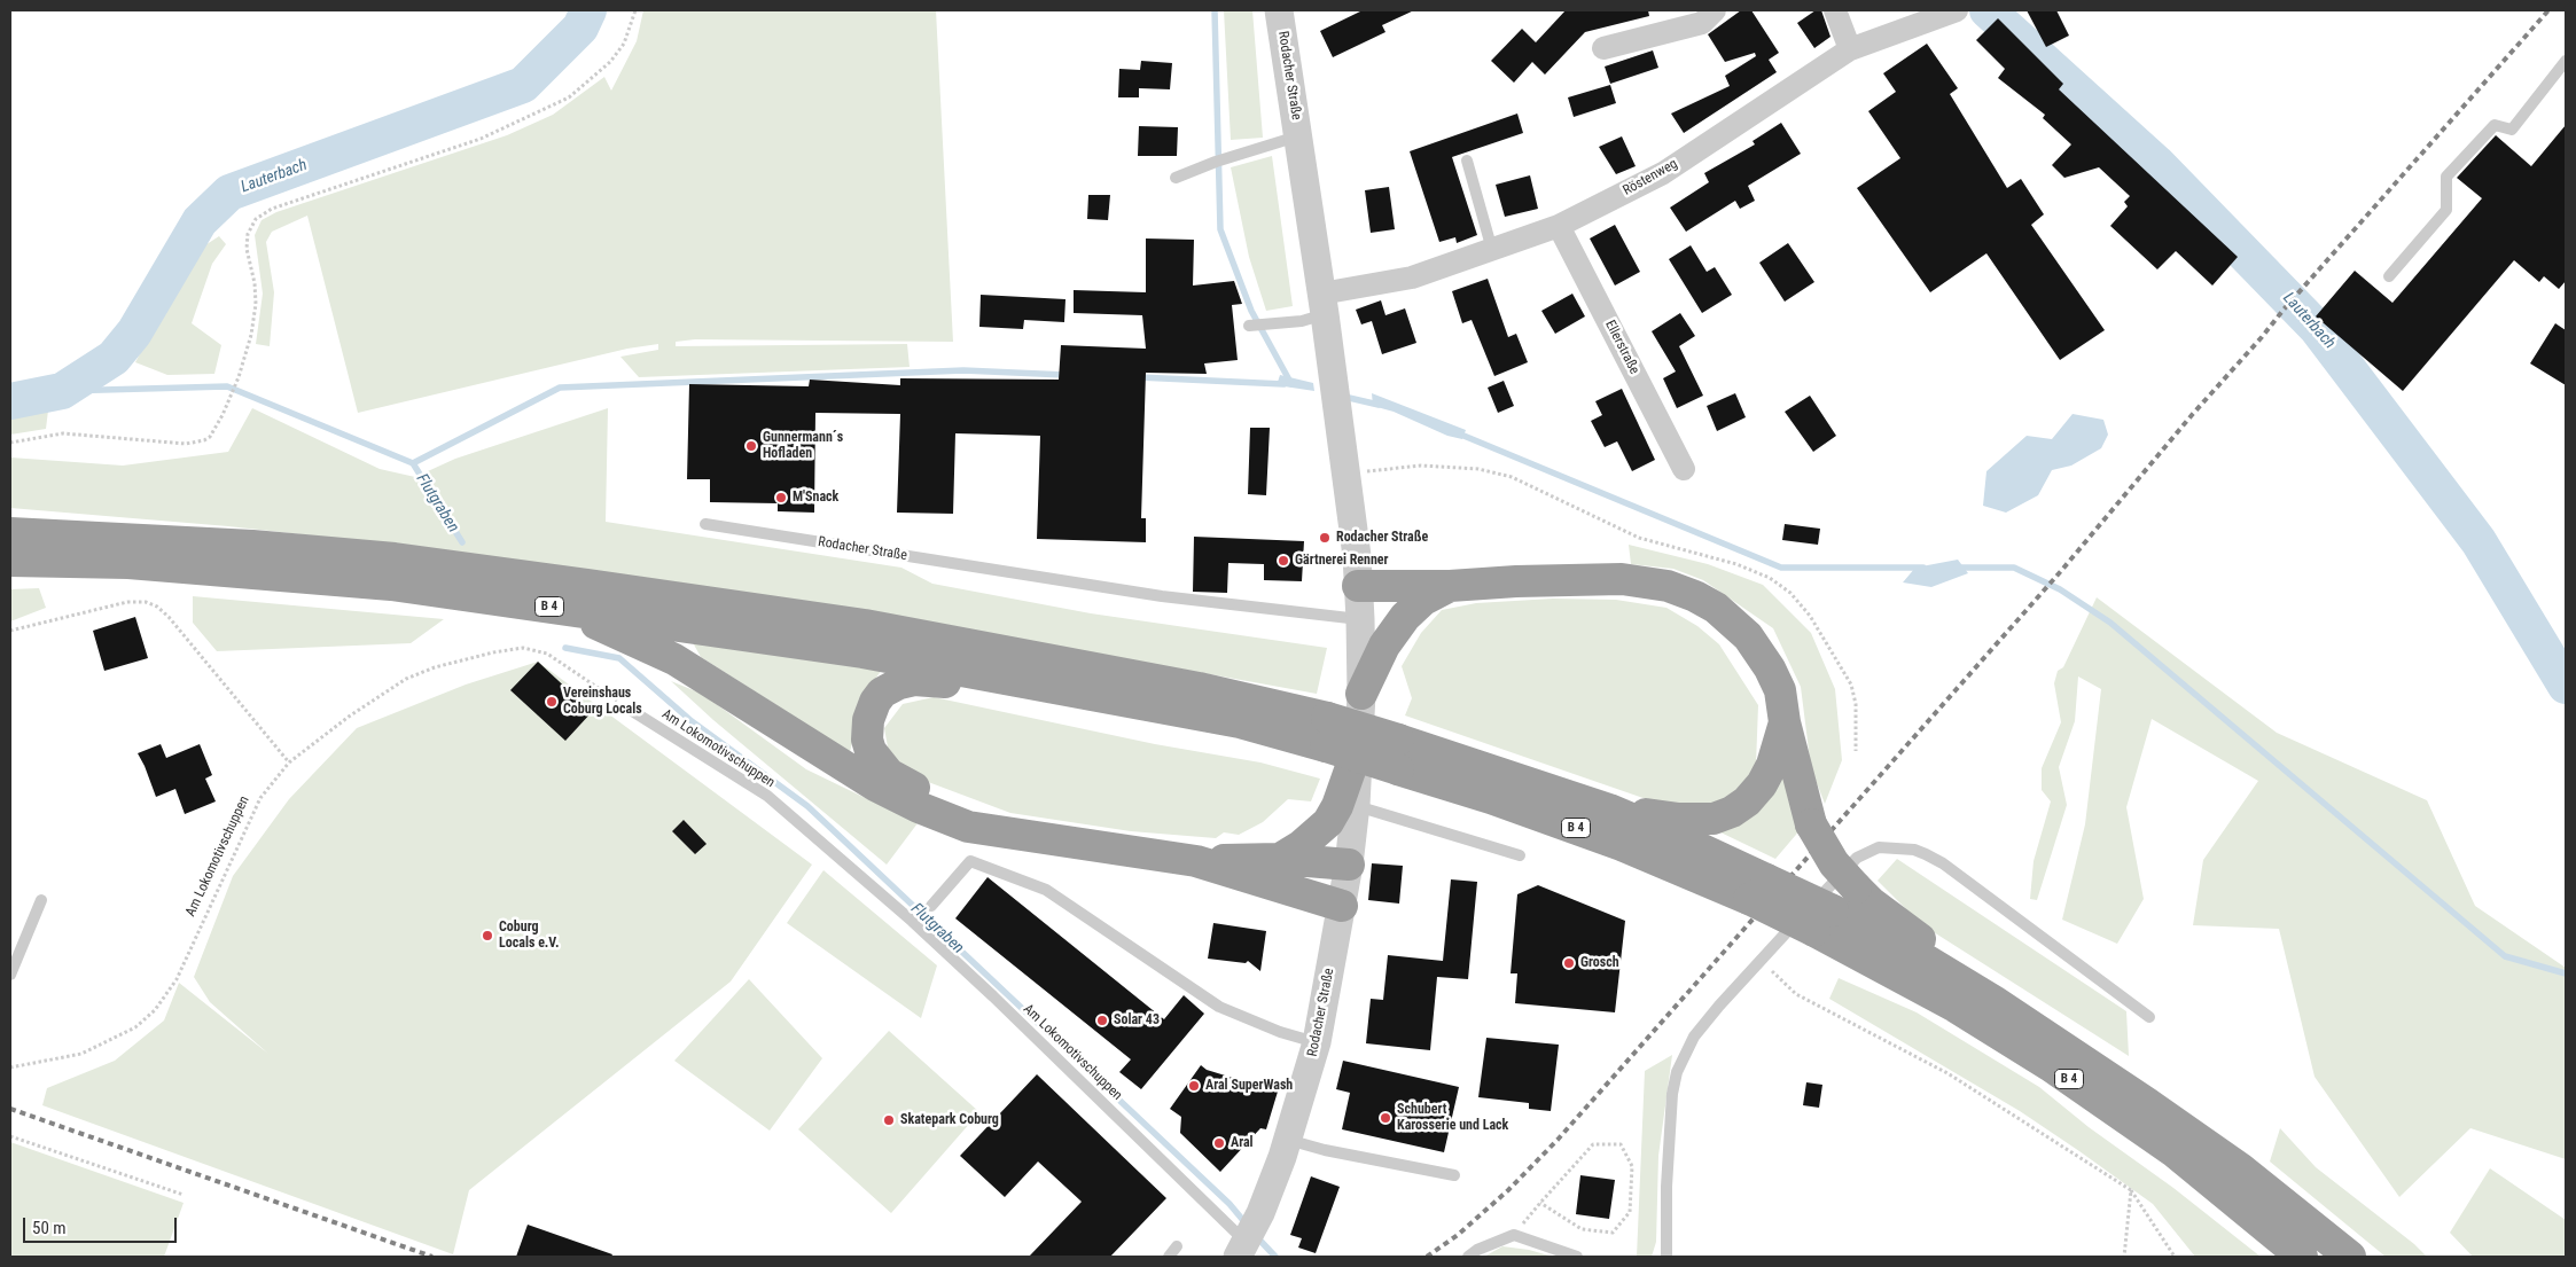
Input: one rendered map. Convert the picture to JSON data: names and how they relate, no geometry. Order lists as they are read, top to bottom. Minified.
{"streets":{"highway":["B 4"],"street":["Rodacher Straße","Röstenweg","Ellerstraße"],"lane":["Am Lokomotivschuppen"]},"crossings":[["Rodacher Straße","Röstenweg"],["Rodacher Straße","Am Lokomotivschuppen"],["Röstenweg","Ellerstraße"]],"water":["Lauterbach","Flutgraben"],"places":["Gunnermann´s Hofladen","M'Snack","Rodacher Straße","Gärtnerei Renner","Vereinshaus Coburg Locals","Coburg Locals e.V.","Grosch","Solar 43","Aral SuperWash","Schubert Karosserie und Lack","Skatepark Coburg","Aral"],"scale_bar":"50 m"}
